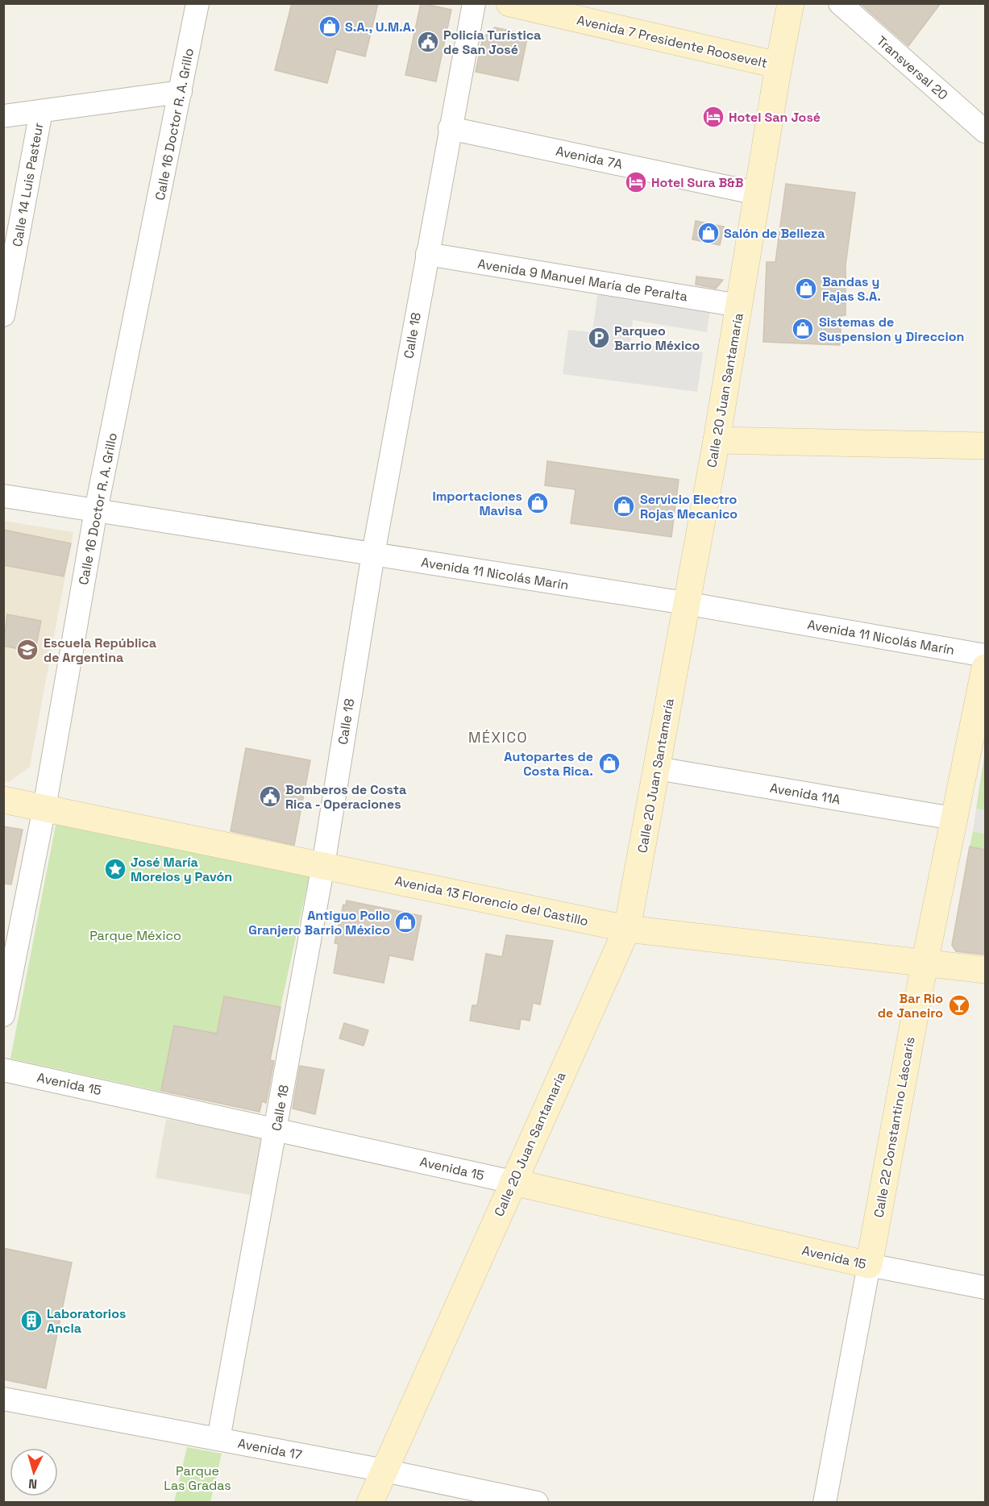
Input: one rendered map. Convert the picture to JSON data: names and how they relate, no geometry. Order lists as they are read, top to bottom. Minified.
{"streets":{"street":["Avenida 7 Presidente Roosevelt","Transversal 20","Calle 16 Doctor R. A. Grillo","Avenida 7A","Calle 14 Luis Pasteur","Avenida 9 Manuel María de Peralta","Calle 18","Calle 20 Juan Santamaría","Avenida 11 Nicolás Marín","Avenida 11A","Avenida 13 Florencio del Castillo","Avenida 15","Calle 22 Constantino Láscaris","Avenida 17"]},"crossings":[["Avenida 7 Presidente Roosevelt","Calle 20 Juan Santamaría"],["Calle 16 Doctor R. A. Grillo","Avenida 11 Nicolás Marín"],["Calle 16 Doctor R. A. Grillo","Avenida 13 Florencio del Castillo"],["Avenida 7A","Calle 18"],["Avenida 7A","Calle 20 Juan Santamaría"],["Avenida 9 Manuel María de Peralta","Calle 18"],["Avenida 9 Manuel María de Peralta","Calle 20 Juan Santamaría"],["Calle 18","Avenida 11 Nicolás Marín"],["Calle 18","Avenida 13 Florencio del Castillo"],["Calle 18","Avenida 15"],["Calle 18","Avenida 17"],["Calle 20 Juan Santamaría","Avenida 11 Nicolás Marín"],["Calle 20 Juan Santamaría","Avenida 11A"],["Calle 20 Juan Santamaría","Avenida 13 Florencio del Castillo"],["Calle 20 Juan Santamaría","Avenida 15"],["Calle 20 Juan Santamaría","Avenida 17"],["Avenida 11A","Calle 22 Constantino Láscaris"],["Avenida 13 Florencio del Castillo","Calle 22 Constantino Láscaris"],["Avenida 15","Calle 22 Constantino Láscaris"]],"districts":["MÉXICO"],"parks":["Parque México","Parque Las Gradas"],"places":{"shop":["S.A., U.M.A.","Salón de Belleza","Bandas y Fajas S.A.","Sistemas de Suspension y Direccion","Importaciones Mavisa","Servicio Electro Rojas Mecanico","Autopartes de Costa Rica.","Antiguo Pollo Granjero Barrio México"],"public building":["Policía Turística de San José","Bomberos de Costa Rica - Operaciones"],"hotel":["Hotel San José","Hotel Sura B&B"],"parking":["Parqueo Barrio México"],"school or university":["Escuela República de Argentina"],"place":["José María Morelos y Pavón"],"bar":["Bar Rio de Janeiro"],"building":["Laboratorios Ancla"]},"north":"bottom"}
